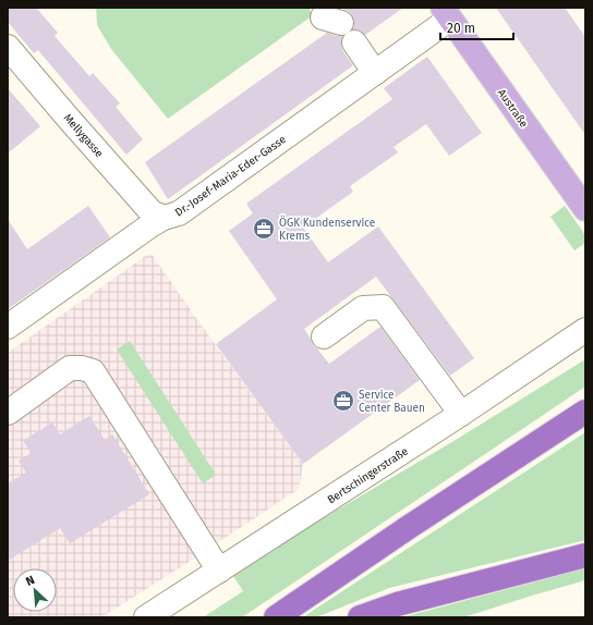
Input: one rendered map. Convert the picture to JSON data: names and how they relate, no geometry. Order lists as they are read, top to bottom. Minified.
{"streets":{"main road":["Austraße"],"street":["Mellygasse","Dr.-Josef-Maria-Eder-Gasse","Bertschingerstraße"]},"crossings":[["Austraße","Dr.-Josef-Maria-Eder-Gasse"],["Mellygasse","Dr.-Josef-Maria-Eder-Gasse"]],"places":{"office":["ÖGK Kundenservice Krems","Service Center Bauen"]},"scale_bar":"20 m","north":"top left"}
